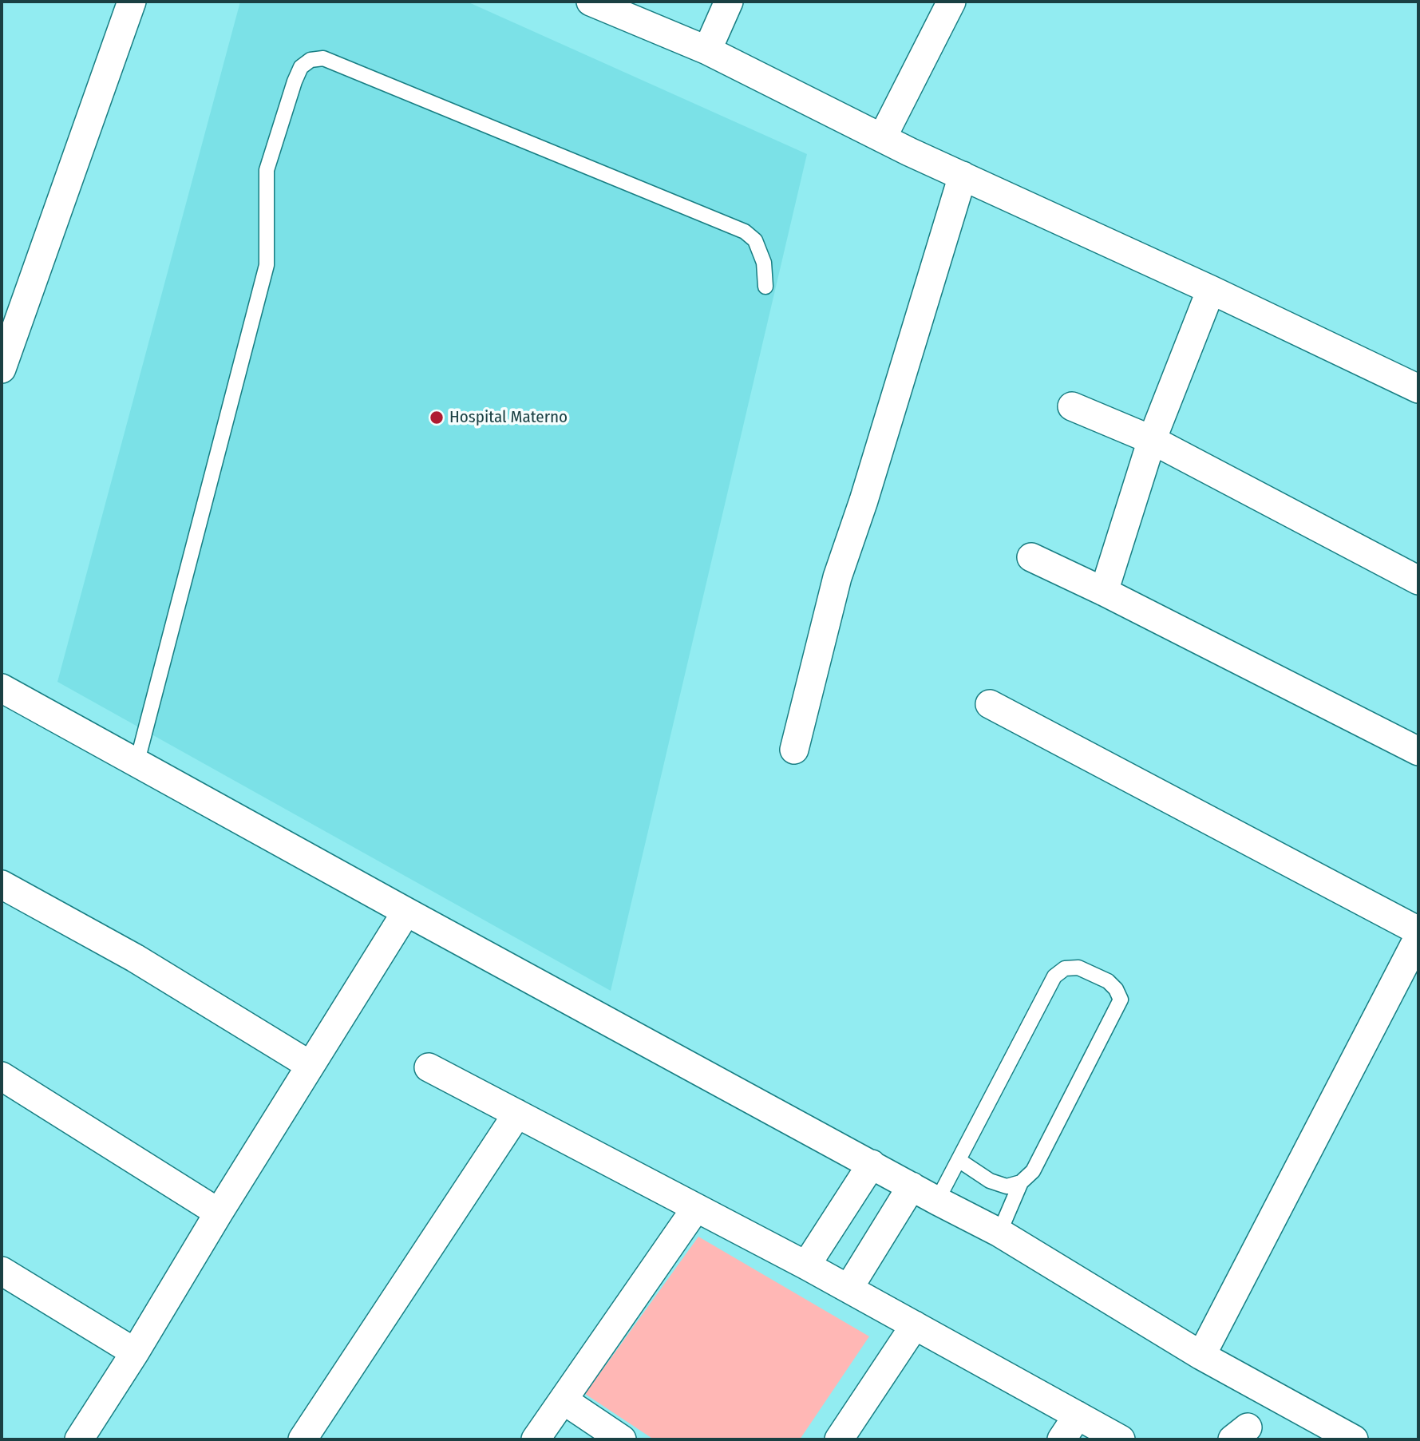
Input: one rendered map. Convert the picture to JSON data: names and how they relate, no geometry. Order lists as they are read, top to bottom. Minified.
{"places":["Hospital Materno"]}
